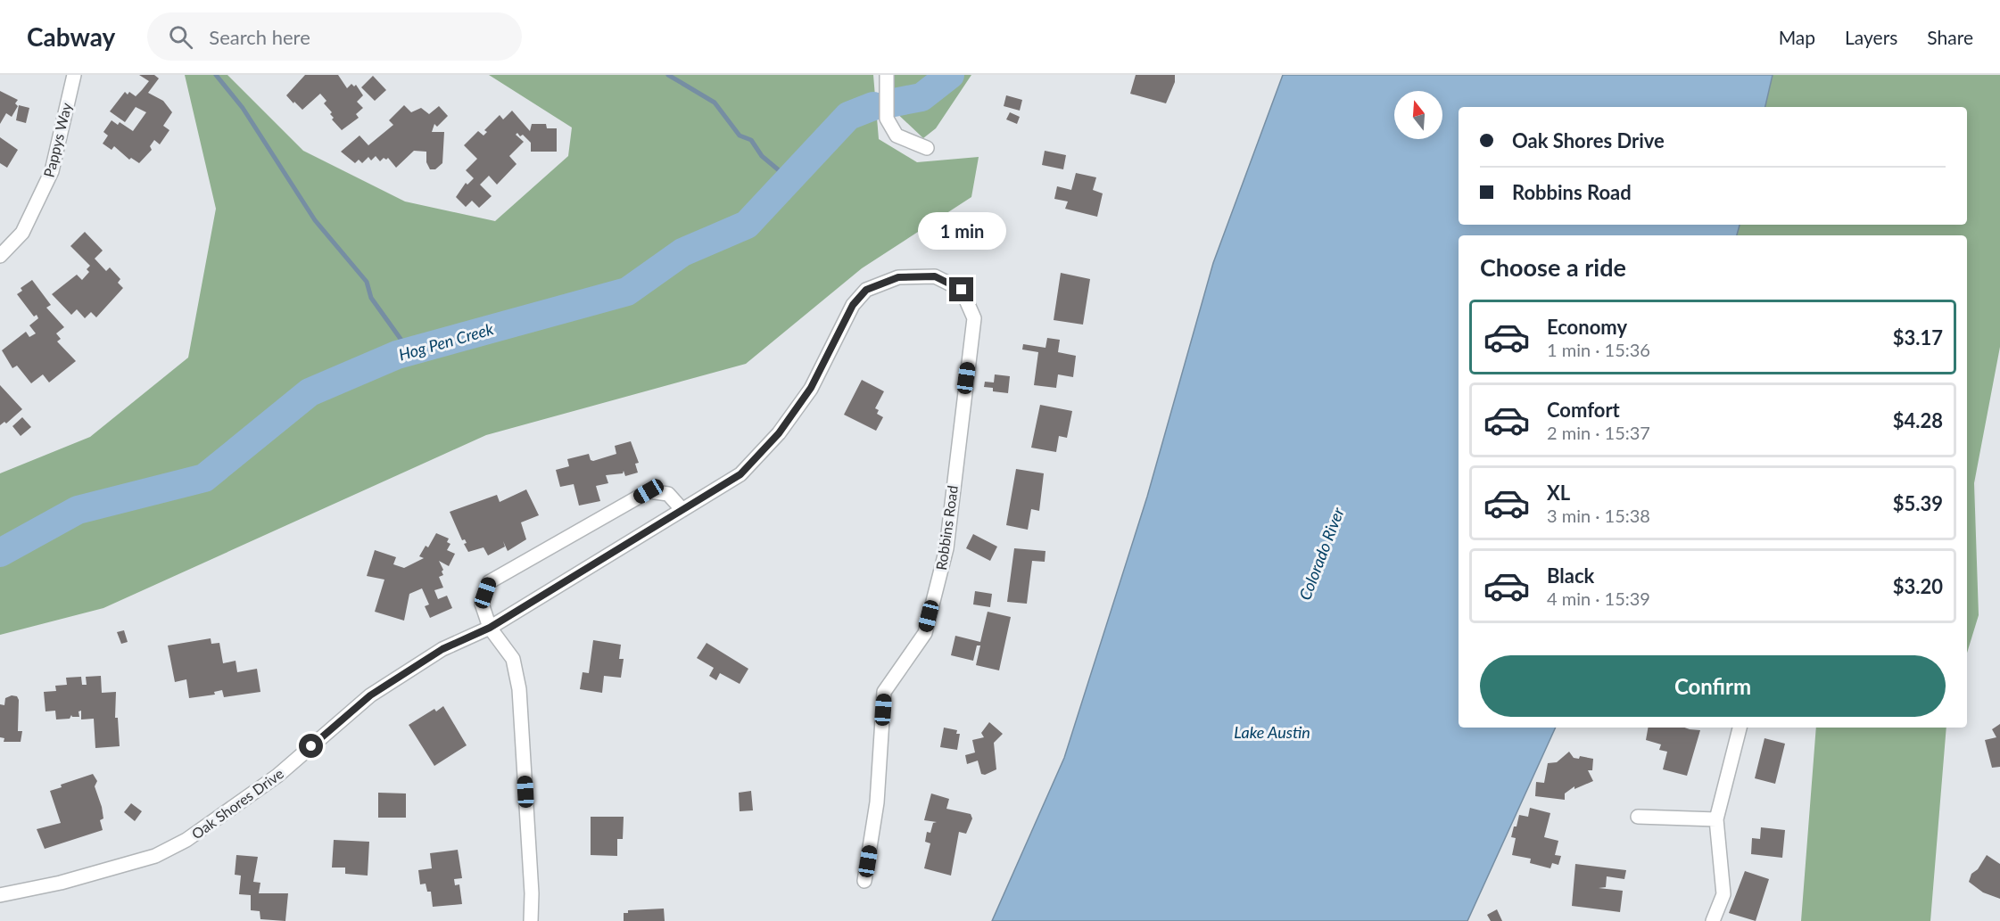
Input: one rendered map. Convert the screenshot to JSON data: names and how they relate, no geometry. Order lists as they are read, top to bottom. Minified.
{"streets":{"street":["Pappys Way","Robbins Road","Oak Shores Drive"]},"crossings":[["Robbins Road","Oak Shores Drive"]],"water":["Hog Pen Creek","Colorado River","Lake Austin"],"north":"top","page":{"header":"Cabway","search":"Search here","nav":["Map","Layers","Share"],"banner":["Oak Shores Drive","Robbins Road"],"bubble":"1 min","heading":"Choose a ride","list":[{"name":"Economy","note":"1 min · 15:36","value":"$3.17"},{"name":"Comfort","note":"2 min · 15:37","value":"$4.28"},{"name":"XL","note":"3 min · 15:38","value":"$5.39"},{"name":"Black","note":"4 min · 15:39","value":"$3.20"}],"buttons":"Confirm"}}
